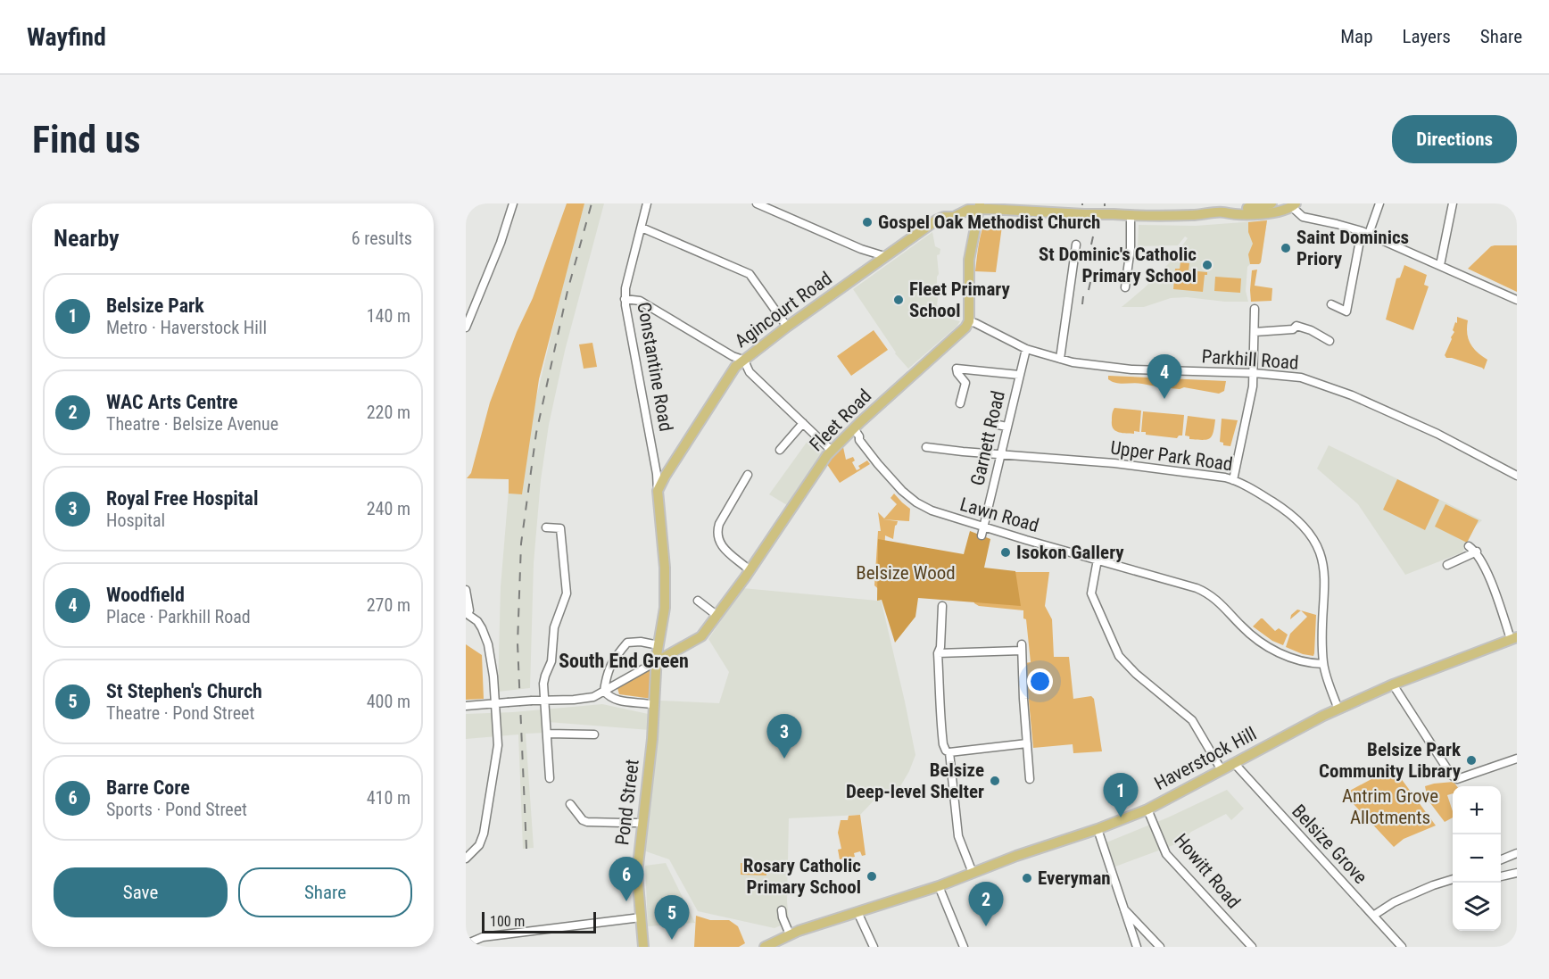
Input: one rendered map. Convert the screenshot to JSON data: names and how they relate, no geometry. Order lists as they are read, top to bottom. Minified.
{"streets":{"main road":["Agincourt Road","Fleet Road","Haverstock Hill","Pond Street"],"street":["Parkhill Road","Constantine Road","Garnett Road","Upper Park Road","Lawn Road","Belsize Grove","Howitt Road"]},"crossings":[["Agincourt Road","Constantine Road"],["Parkhill Road","Fleet Road"],["Parkhill Road","Garnett Road"],["Fleet Road","Lawn Road"],["Fleet Road","Pond Street"],["Garnett Road","Upper Park Road"],["Garnett Road","Lawn Road"],["Upper Park Road","Lawn Road"],["Upper Park Road","Haverstock Hill"],["Haverstock Hill","Belsize Grove"],["Haverstock Hill","Howitt Road"]],"districts":["South End Green"],"parks":["Belsize Wood","Antrim Grove Allotments"],"places":["Gospel Oak Methodist Church","Saint Dominics Priory","St Dominic's Catholic Primary School","Fleet Primary School","Isokon Gallery","Belsize Park Community Library","Belsize Deep-level Shelter","Rosary Catholic Primary School","Everyman"],"scale_bar":"100 m","page":{"header":"Wayfind","nav":["Map","Layers","Share"],"buttons":["Directions",["Save","Share"]],"title":"Find us","heading":["Nearby","6 results"],"list":[{"mark":"1","name":"Belsize Park","note":"Metro · Haverstock Hill","value":"140 m"},{"mark":"2","name":"WAC Arts Centre","note":"Theatre · Belsize Avenue","value":"220 m"},{"mark":"3","name":"Royal Free Hospital","note":"Hospital","value":"240 m"},{"mark":"4","name":"Woodfield","note":"Place · Parkhill Road","value":"270 m"},{"mark":"5","name":"St Stephen's Church","note":"Theatre · Pond Street","value":"400 m"},{"mark":"6","name":"Barre Core","note":"Sports · Pond Street","value":"410 m"}],"pins":["4","3","1","6","2","5"],"map_buttons":["+","−"],"scale":"100 m"}}
